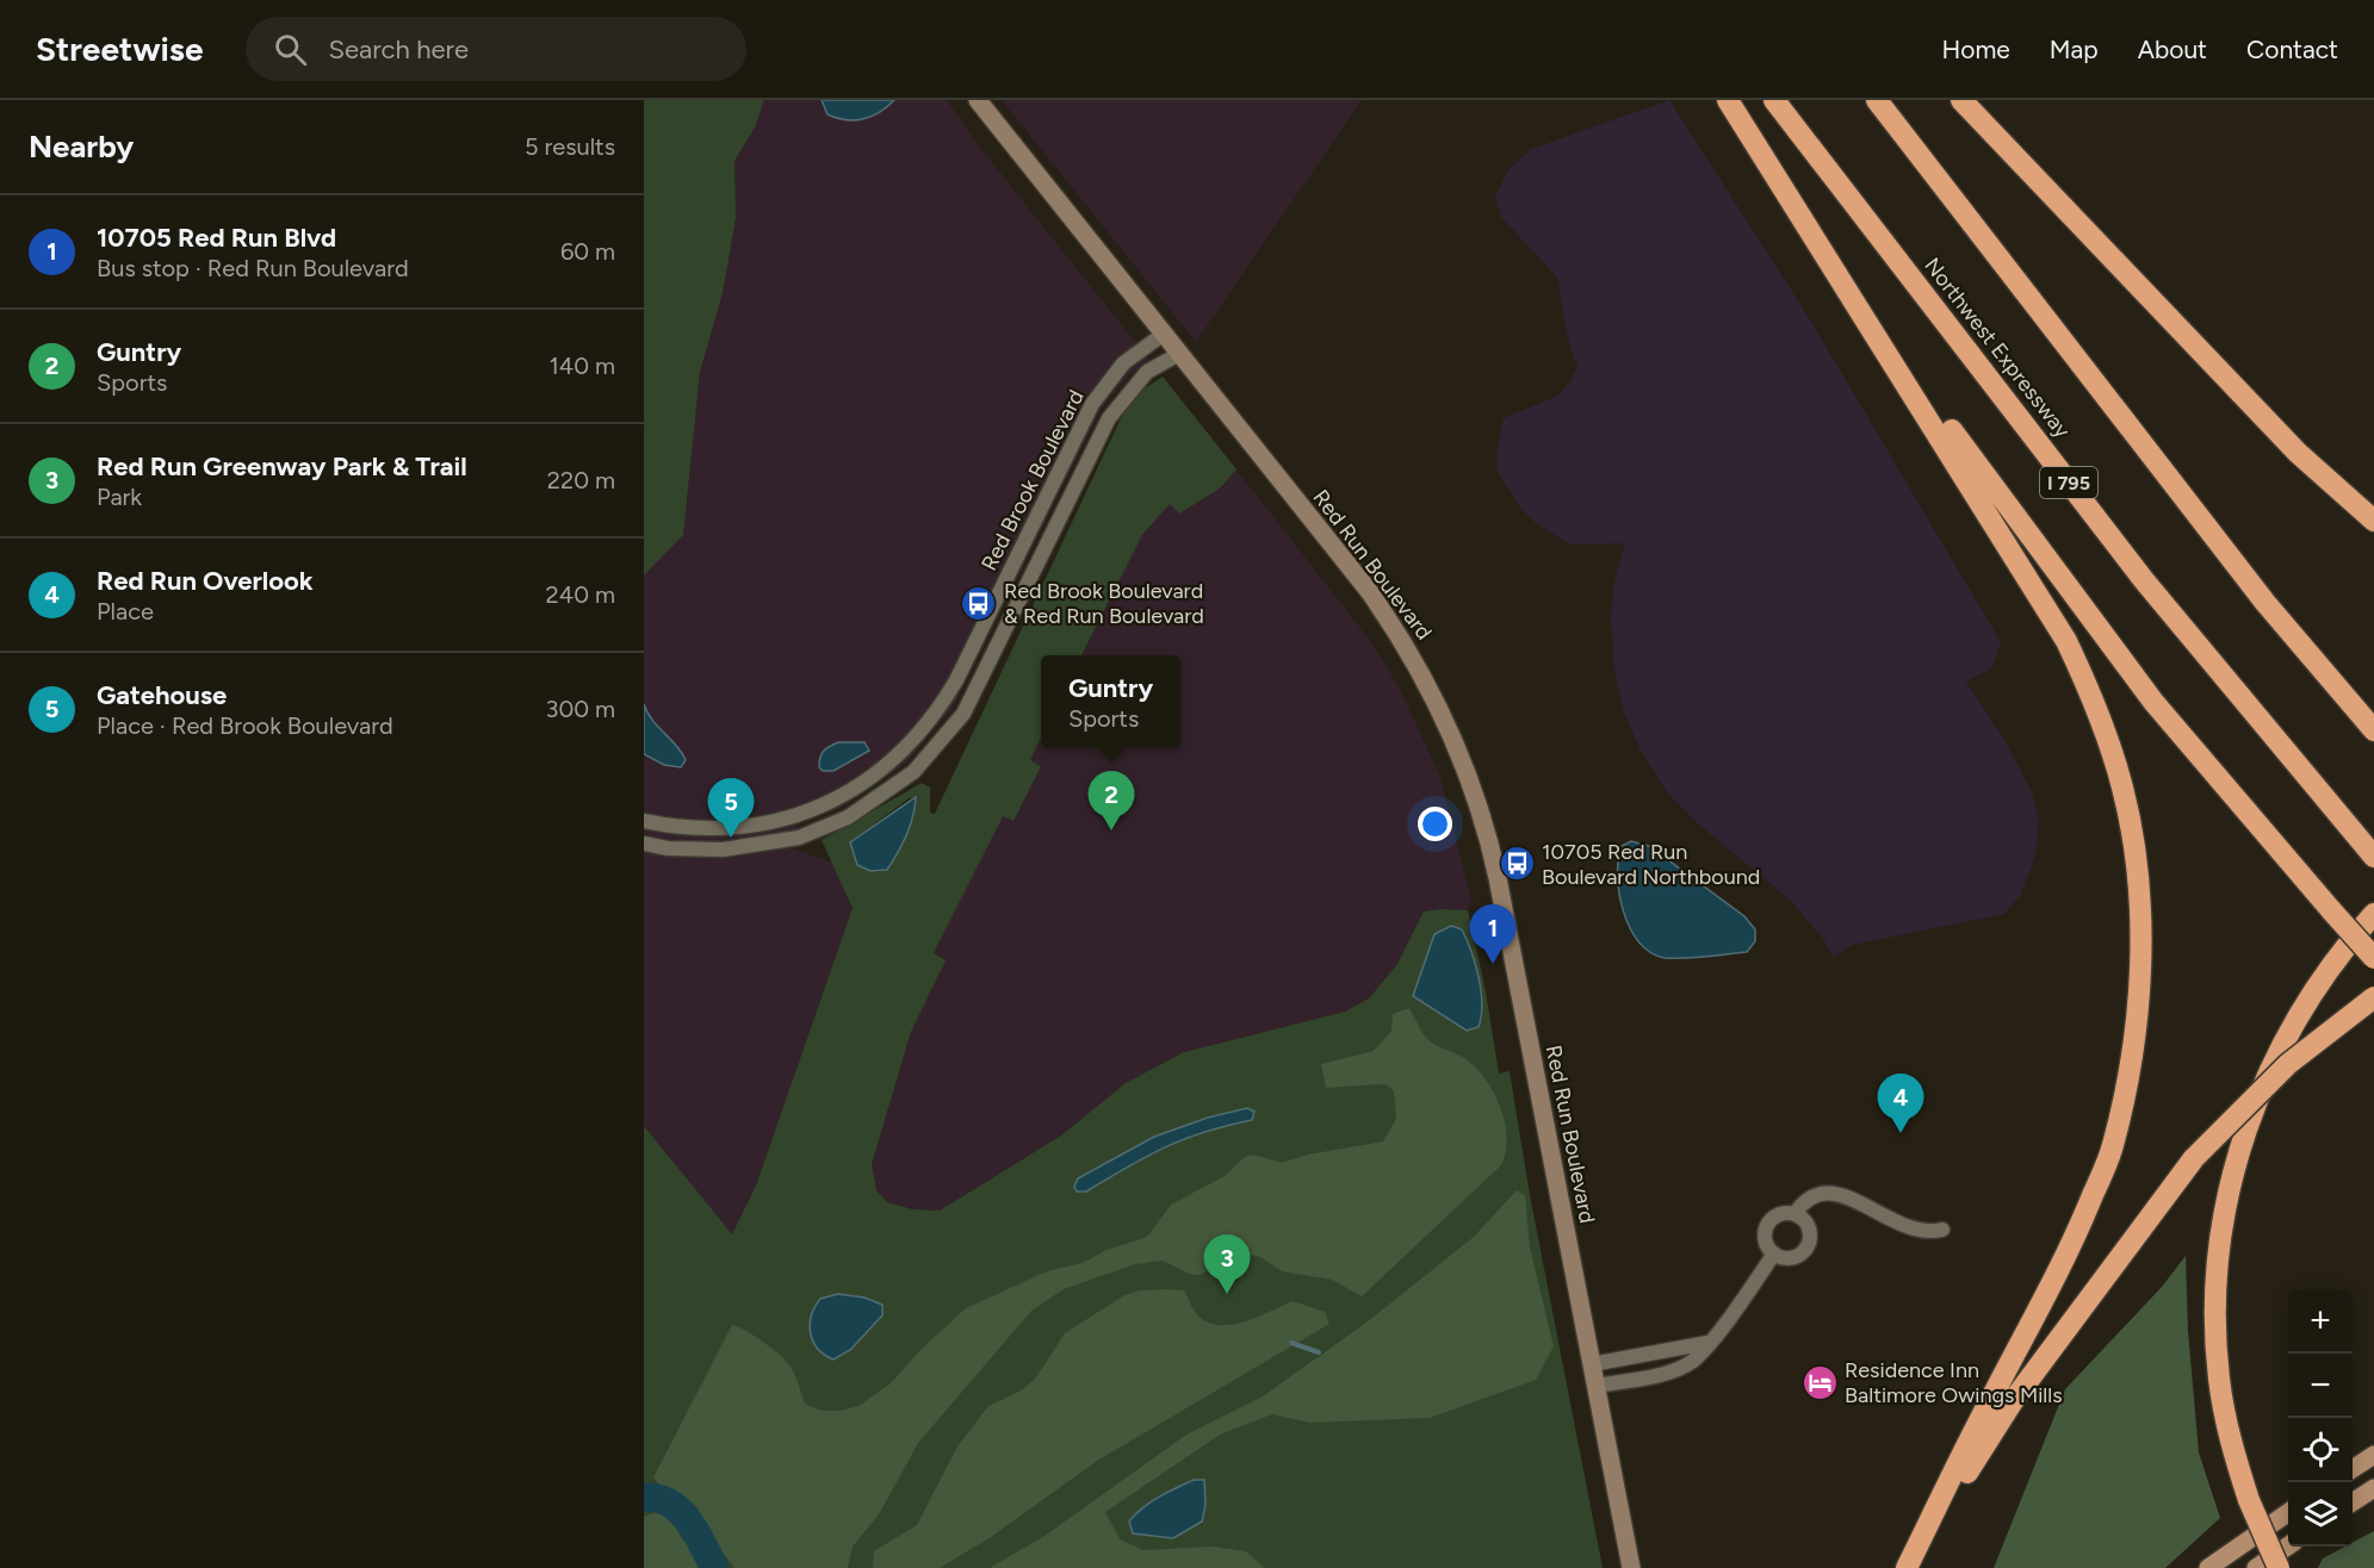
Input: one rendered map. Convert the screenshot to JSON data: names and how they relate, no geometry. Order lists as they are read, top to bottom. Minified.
{"streets":{"highway":["Northwest Expressway","I 795"],"main road":["Red Run Boulevard"],"street":["Red Brook Boulevard"]},"crossings":[["Red Brook Boulevard","Red Run Boulevard"]],"places":{"bus stop":["Red Brook Boulevard & Red Run Boulevard","10705 Red Run Boulevard Northbound"],"hotel":["Residence Inn Baltimore Owings Mills"]},"page":{"header":"Streetwise","search":"Search here","nav":["Home","Map","About","Contact"],"heading":["Nearby","5 results"],"list":[{"mark":"1","name":"10705 Red Run Blvd","note":"Bus stop · Red Run Boulevard","value":"60 m"},{"mark":"2","name":"Guntry","note":"Sports","value":"140 m"},{"mark":"3","name":"Red Run Greenway Park & Trail","note":"Park","value":"220 m"},{"mark":"4","name":"Red Run Overlook","note":"Place","value":"240 m"},{"mark":"5","name":"Gatehouse","note":"Place · Red Brook Boulevard","value":"300 m"}],"popup":["Guntry","Sports"],"pins":["2","5","1","4","3"],"map_buttons":["+","−"]}}
